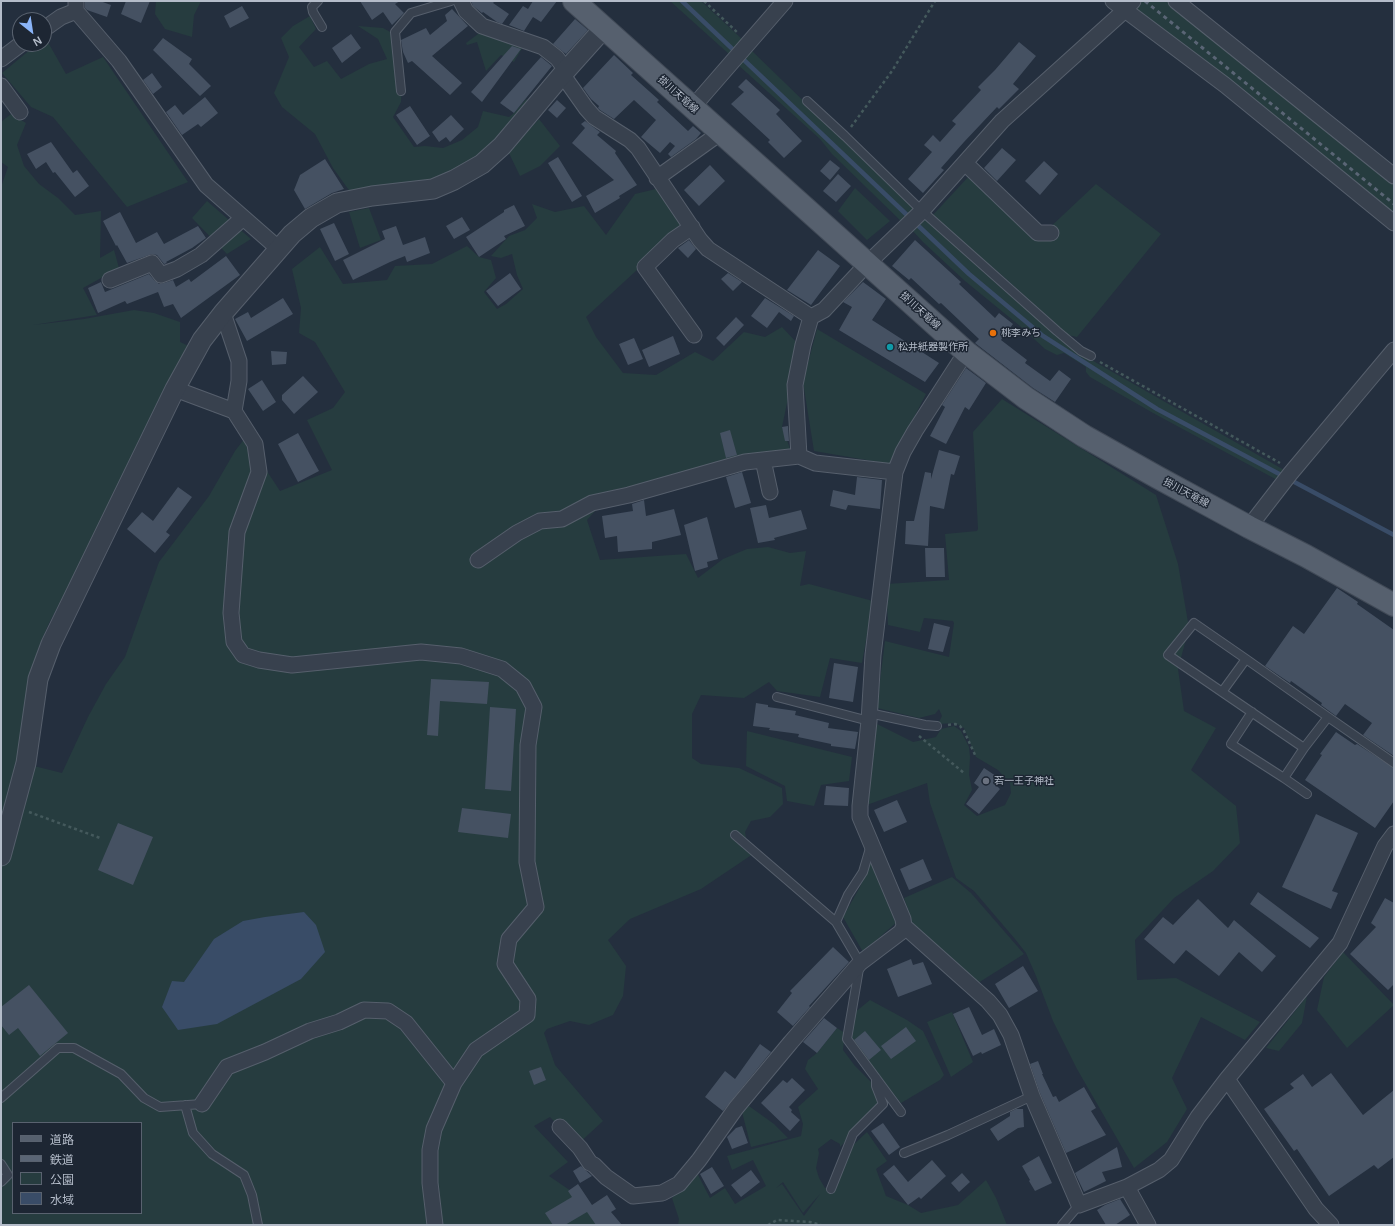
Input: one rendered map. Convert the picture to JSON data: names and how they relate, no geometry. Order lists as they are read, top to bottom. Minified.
{"streets":{"main road":["掛川天竜線"]},"places":["桃李みち","松井紙器製作所","若一王子神社"],"legend":["道路","鉄道","公園","水域"],"north":"bottom right"}
